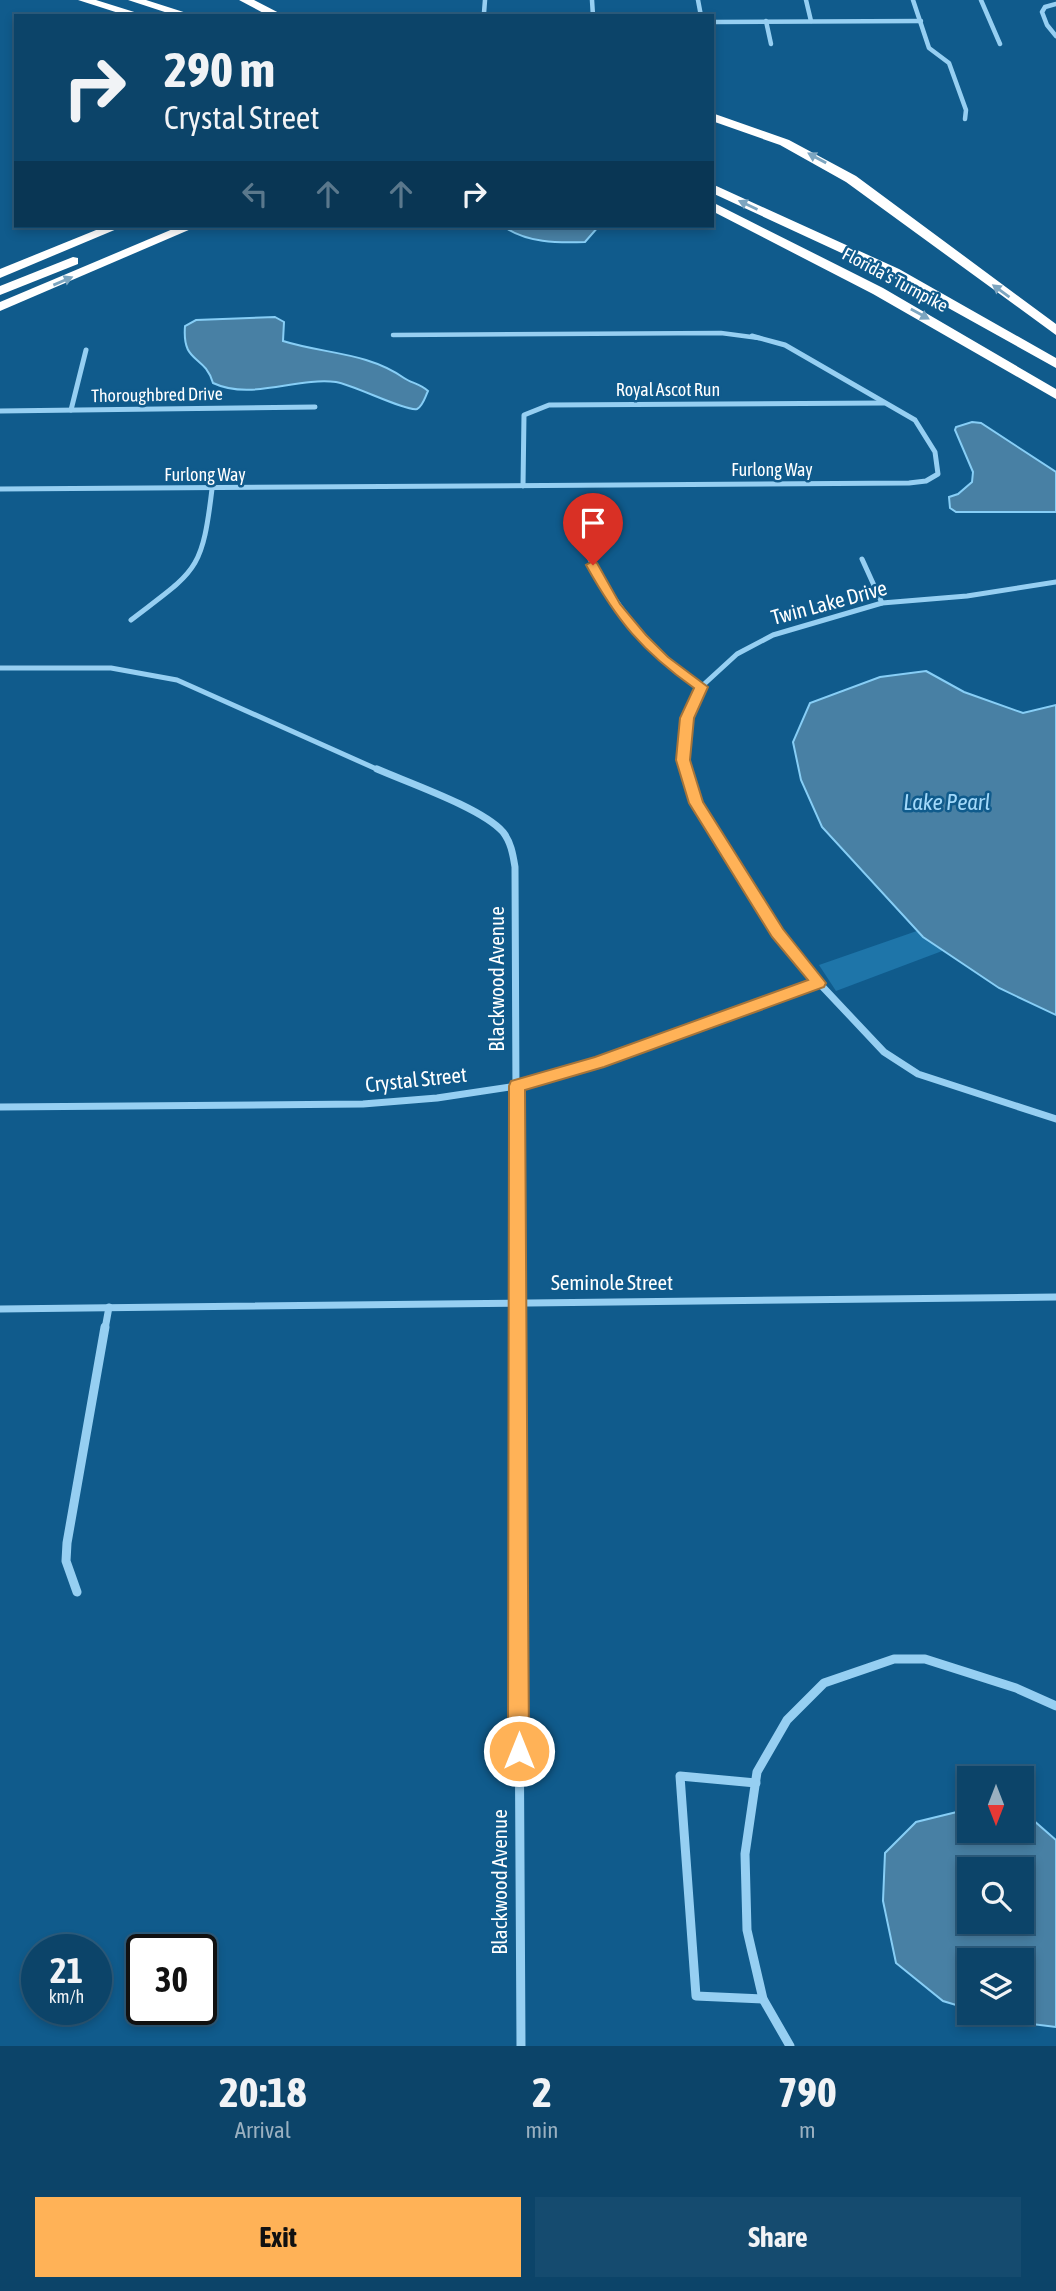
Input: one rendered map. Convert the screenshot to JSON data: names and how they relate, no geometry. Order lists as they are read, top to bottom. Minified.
{"streets":{"highway":["Florida's Turnpike"],"street":["Royal Ascot Run","Thoroughbred Drive","Furlong Way","Twin Lake Drive","Blackwood Avenue","Crystal Street","Seminole Street"]},"crossings":[["Royal Ascot Run","Furlong Way"],["Twin Lake Drive","Crystal Street"],["Blackwood Avenue","Crystal Street"],["Blackwood Avenue","Seminole Street"]],"water":["Lake Pearl"],"north":"bottom","page":{"turn":["290 m","Crystal Street"],"speed":"21 km/h","limit":"30","eta":["20:18","Arrival","2","min","790","m"],"buttons":["Exit","Share"]}}
